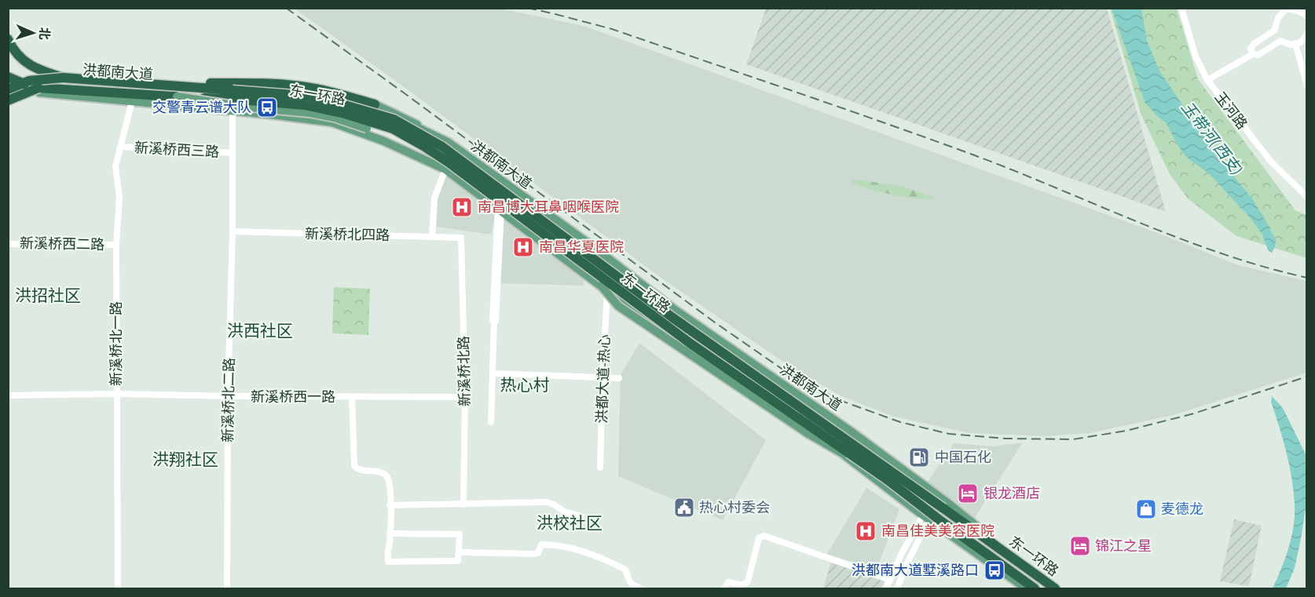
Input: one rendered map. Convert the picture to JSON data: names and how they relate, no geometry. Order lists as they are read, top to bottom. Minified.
{"streets":{"highway":["东一环路"],"main road":["洪都南大道"],"street":["玉河路","新溪桥西三路","新溪桥北四路","新溪桥西二路","新溪桥北一路","新溪桥北路","洪都大道-热心","新溪桥西一路","新溪桥北二路"]},"crossings":[["洪都南大道","新溪桥北一路"],["洪都南大道","洪都大道-热心"],["洪都南大道","新溪桥北二路"],["东一环路","新溪桥北二路"],["新溪桥西三路","新溪桥北一路"],["新溪桥西三路","新溪桥北二路"],["新溪桥北四路","新溪桥北路"],["新溪桥北四路","新溪桥北二路"],["新溪桥西二路","新溪桥北一路"],["新溪桥北一路","新溪桥西一路"],["新溪桥北路","新溪桥西一路"],["新溪桥西一路","新溪桥北二路"]],"districts":["洪招社区","洪西社区","热心村","洪翔社区","洪校社区"],"water":["玉带河(西支)"],"places":{"bus stop":["交警青云谱大队","洪都南大道墅溪路口"],"hospital":["南昌博大耳鼻咽喉医院","南昌华夏医院","南昌佳美美容医院"],"fuel station":["中国石化"],"hotel":["银龙酒店","锦江之星"],"public building":["热心村委会"],"shop":["麦德龙"]},"north":"right"}
